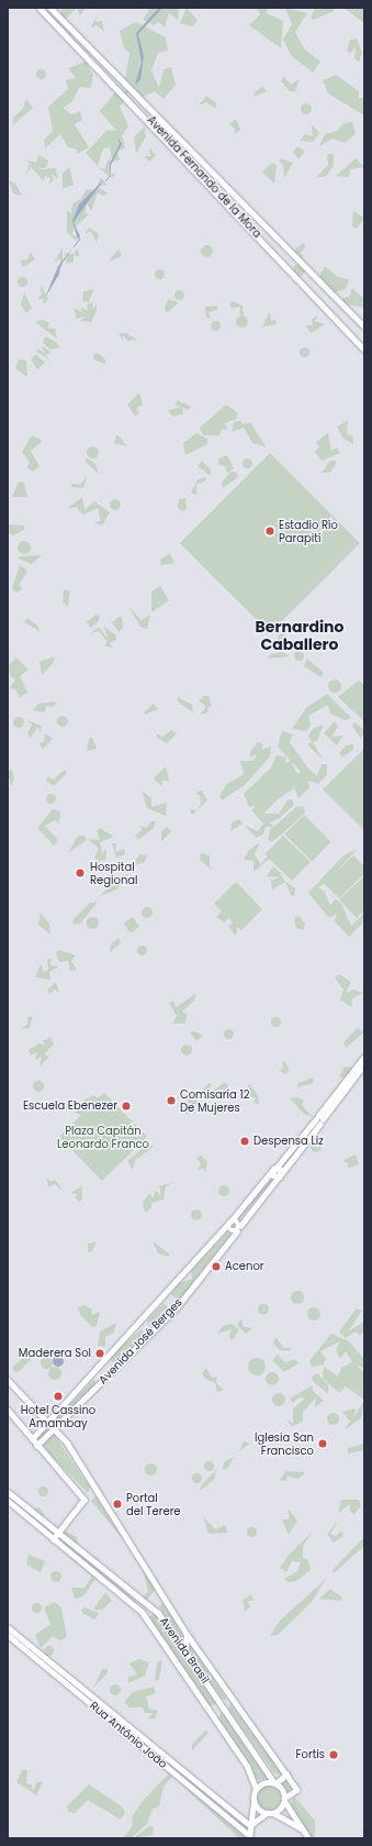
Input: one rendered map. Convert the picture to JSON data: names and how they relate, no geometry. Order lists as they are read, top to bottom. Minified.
{"streets":{"main road":["Avenida Fernando de la Mora","Avenida José Berges","Avenida Brasil","Rua Antônio João"]},"districts":["Bernardino Caballero"],"parks":["Plaza Capitán Leonardo Franco"],"places":["Estadio Río Parapití","Hospital Regional","Comisaría 12 De Mujeres","Escuela Ebenezer","Despensa Liz","Acenor","Maderera Sol","Hotel Cassino Amambay","Iglesia San Francisco","Portal del Terere","Fortis"]}
